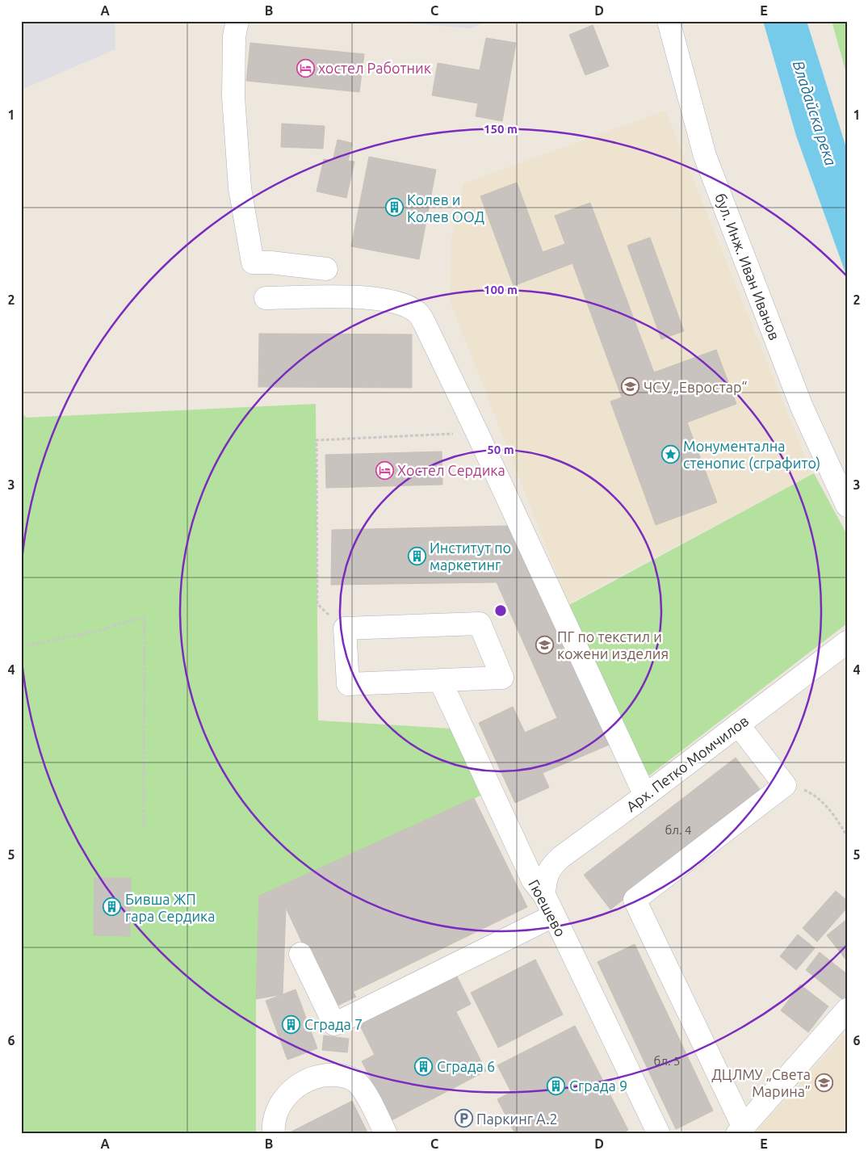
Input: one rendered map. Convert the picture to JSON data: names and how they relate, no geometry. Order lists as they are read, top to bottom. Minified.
{"streets":{"street":["бул. Инж. Иван Иванов","Арх. Петко Момчилов","Гюешево"]},"crossings":[["Арх. Петко Момчилов","Гюешево"]],"water":["Владайска река"],"places":{"hotel":["хостел Работник","Хостел Сердика"],"building":["Колев и Колев ООД","Институт по маркетинг","Бивша ЖП гара Сердика","Сграда 7","Сграда 6","Сграда 9"],"school or university":["ЧСУ „Евростар“","ПГ по текстил и кожени изделия","ДЦЛМУ „Света Марина”"],"place":["Монументална стенопис (сграфито)"],"parking":["Паркинг А.2"]},"house_numbers":["бл. 4","бл. 5"],"grid":{"columns":["A","B","C","D","E"],"rows":["1","2","3","4","5","6"]},"rings":["150 m","100 m","50 m"]}
